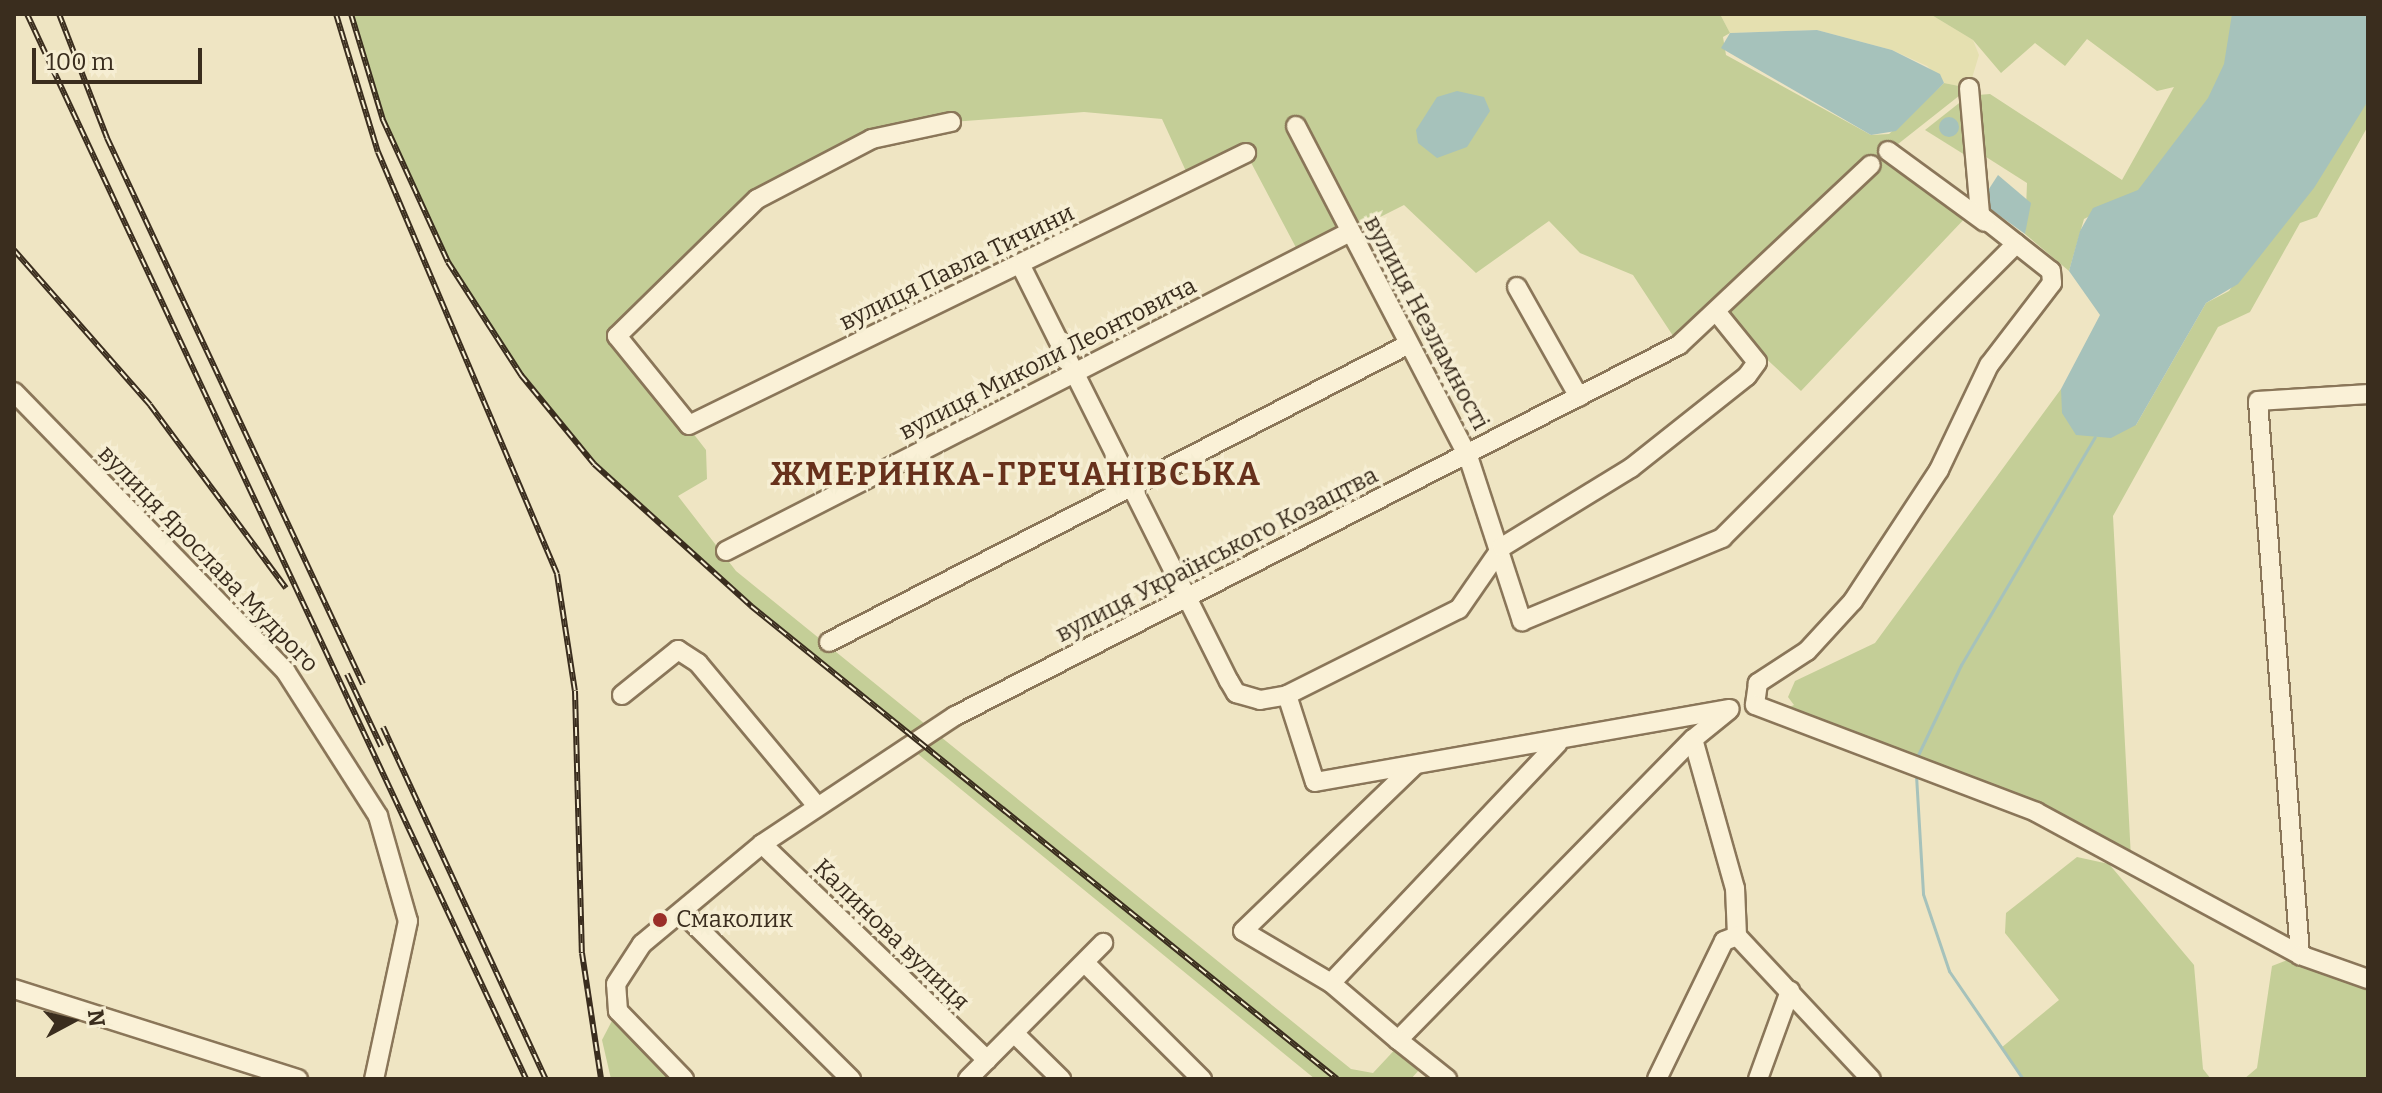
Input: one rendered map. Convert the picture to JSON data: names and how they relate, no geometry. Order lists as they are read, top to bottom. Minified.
{"streets":{"street":["вулиця Павла Тичини","вулиця Незламності","вулиця Миколи Леонтовича","вулиця Українського Козацтва","вулиця Ярослава Мудрого","Калинова вулиця"]},"crossings":[["вулиця Незламності","вулиця Миколи Леонтовича"],["вулиця Незламності","вулиця Українського Козацтва"],["вулиця Українського Козацтва","Калинова вулиця"]],"districts":["ЖМЕРИНКА-ГРЕЧАНІВСЬКА"],"places":["Смаколик"],"scale_bar":"100 m","north":"right"}
